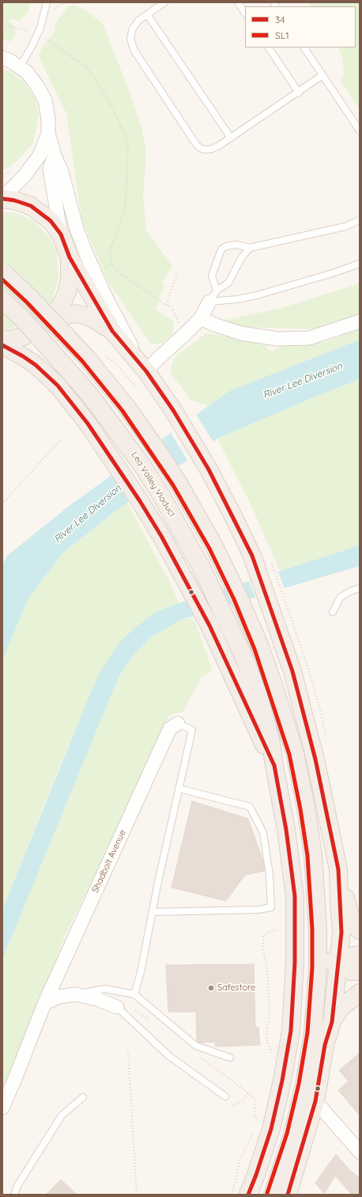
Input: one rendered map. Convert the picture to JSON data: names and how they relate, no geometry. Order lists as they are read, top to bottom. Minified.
{"streets":{"highway":["Lea Valley Viaduct"],"street":["Shadbolt Avenue"]},"water":["River Lee Diversion"],"places":["Safestore"],"lines":["transit line 34","transit line SL1"],"legend":["34","SL1"]}
